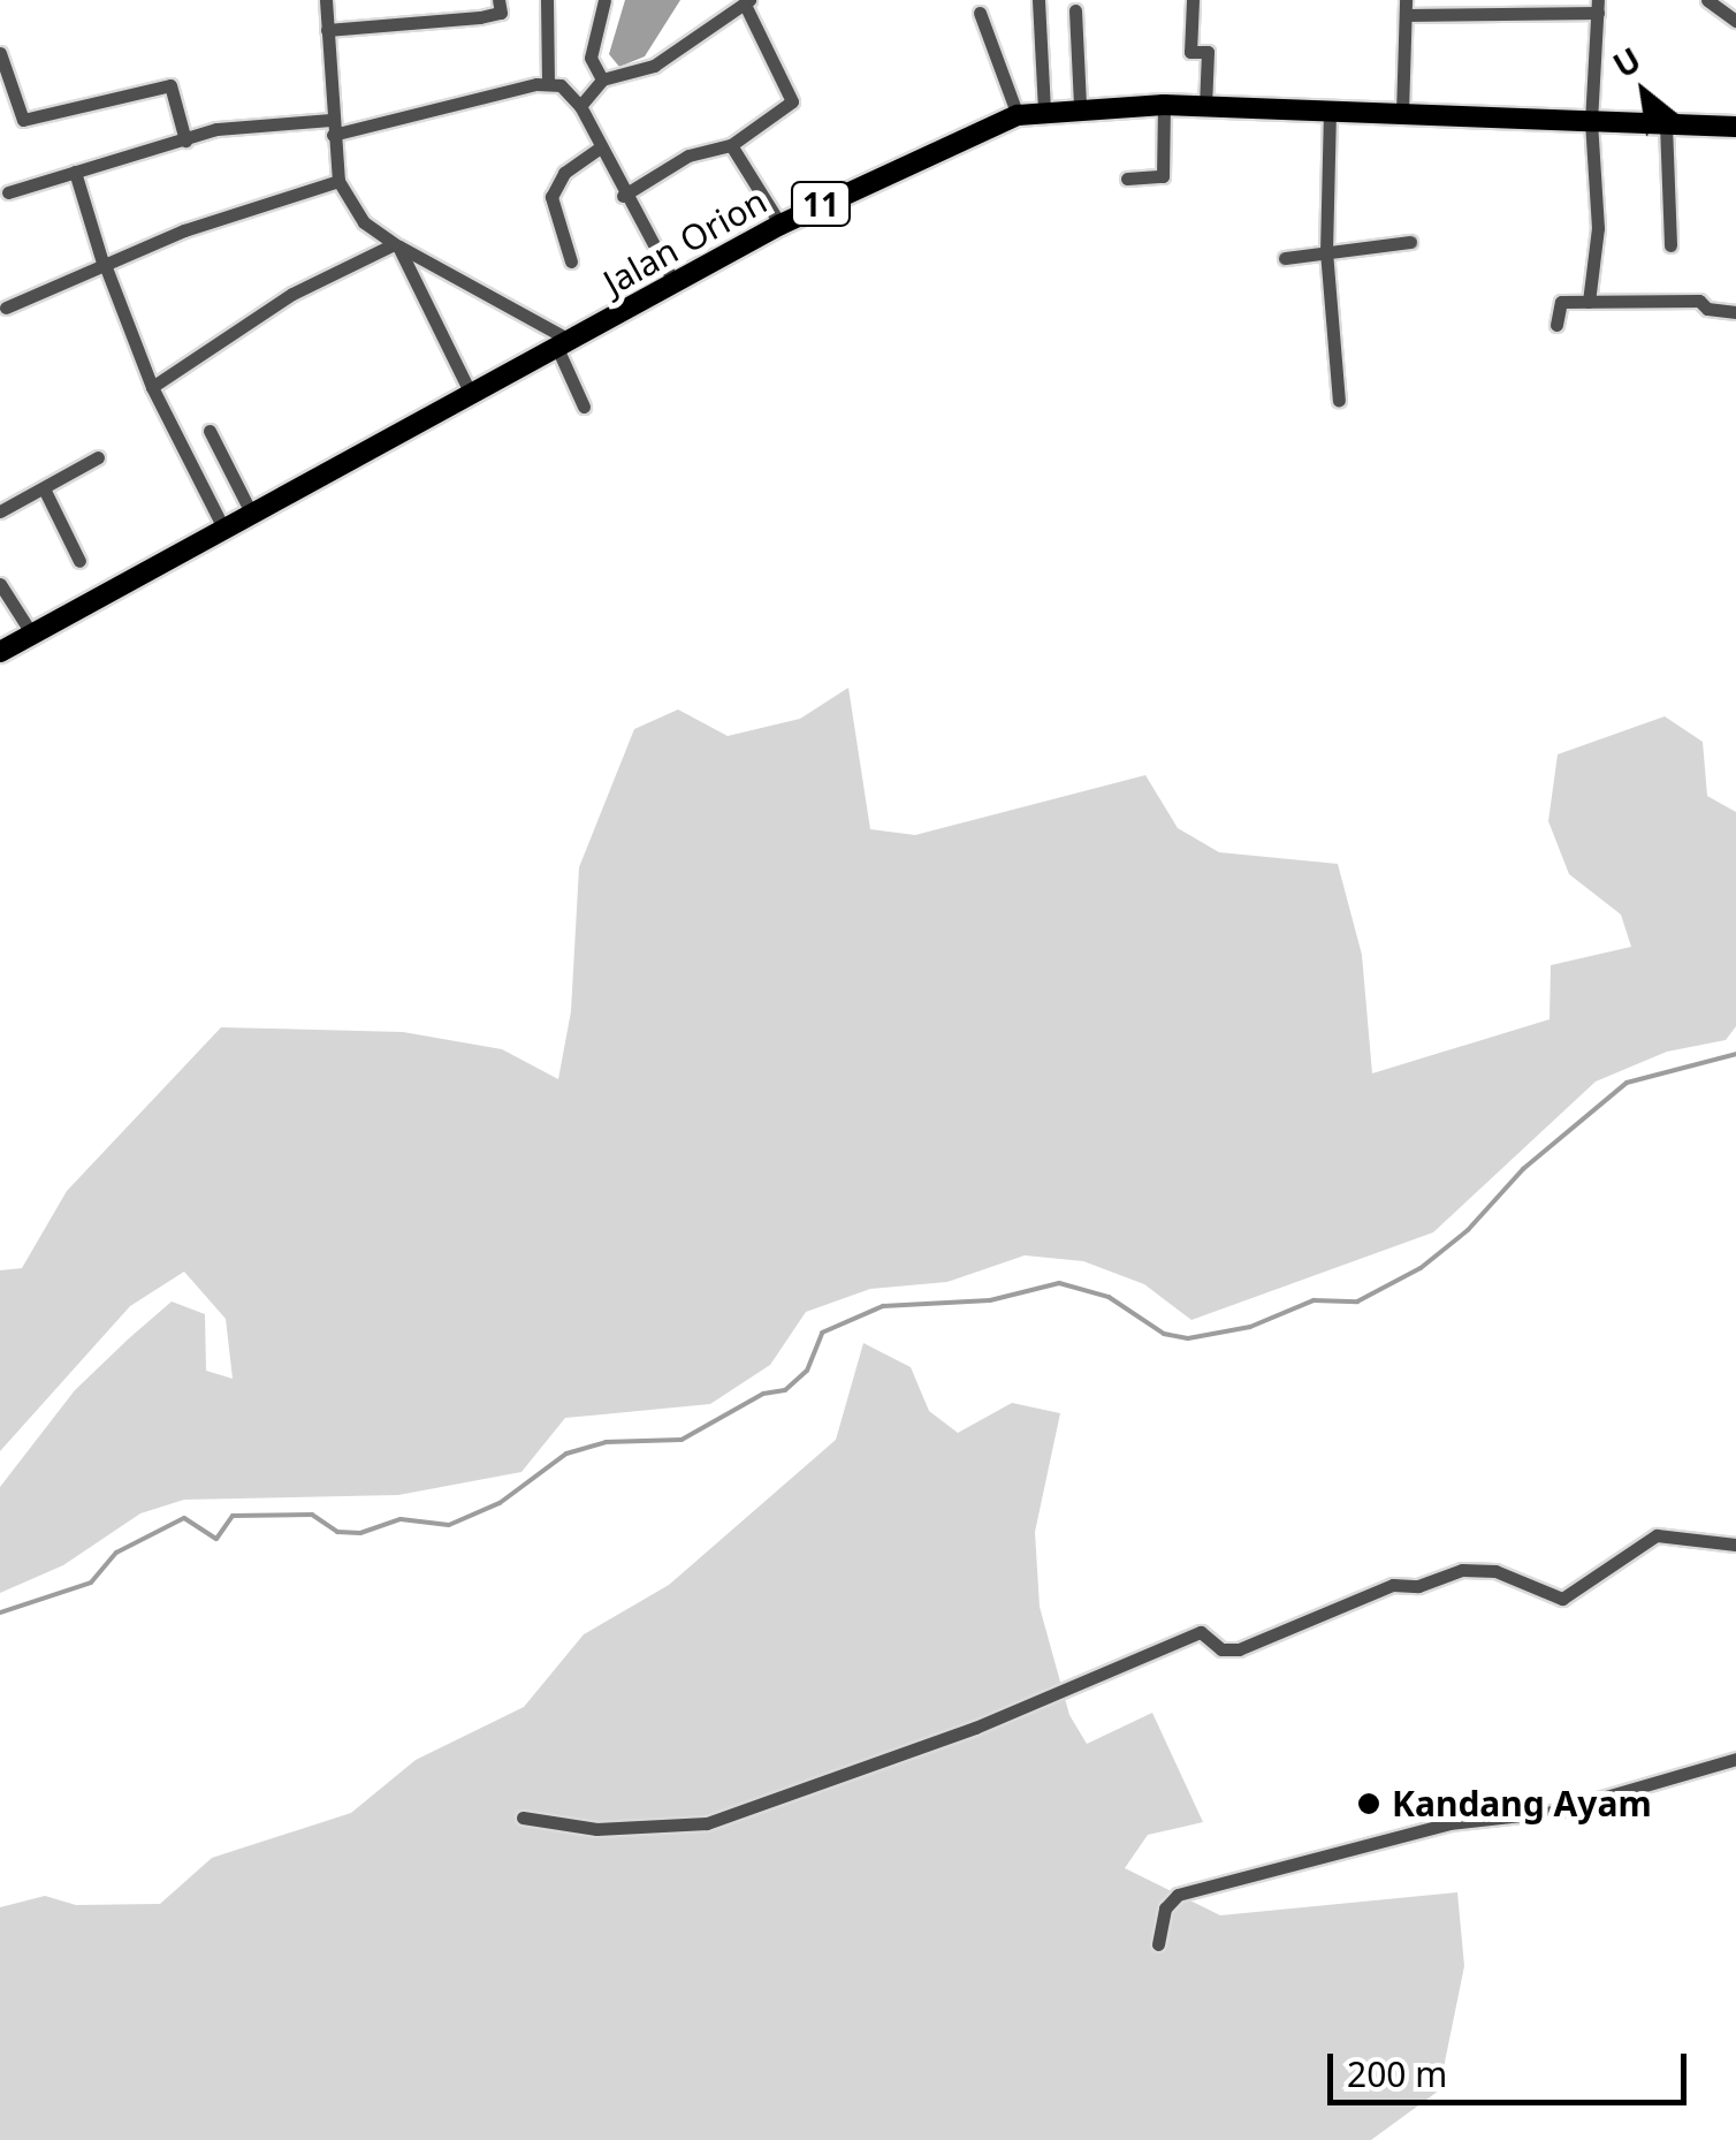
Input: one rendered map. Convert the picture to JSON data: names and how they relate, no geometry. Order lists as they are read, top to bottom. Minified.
{"streets":{"highway":["11","Jalan Orion"]},"places":["Kandang Ayam"],"scale_bar":"200 m","north":"top left"}
